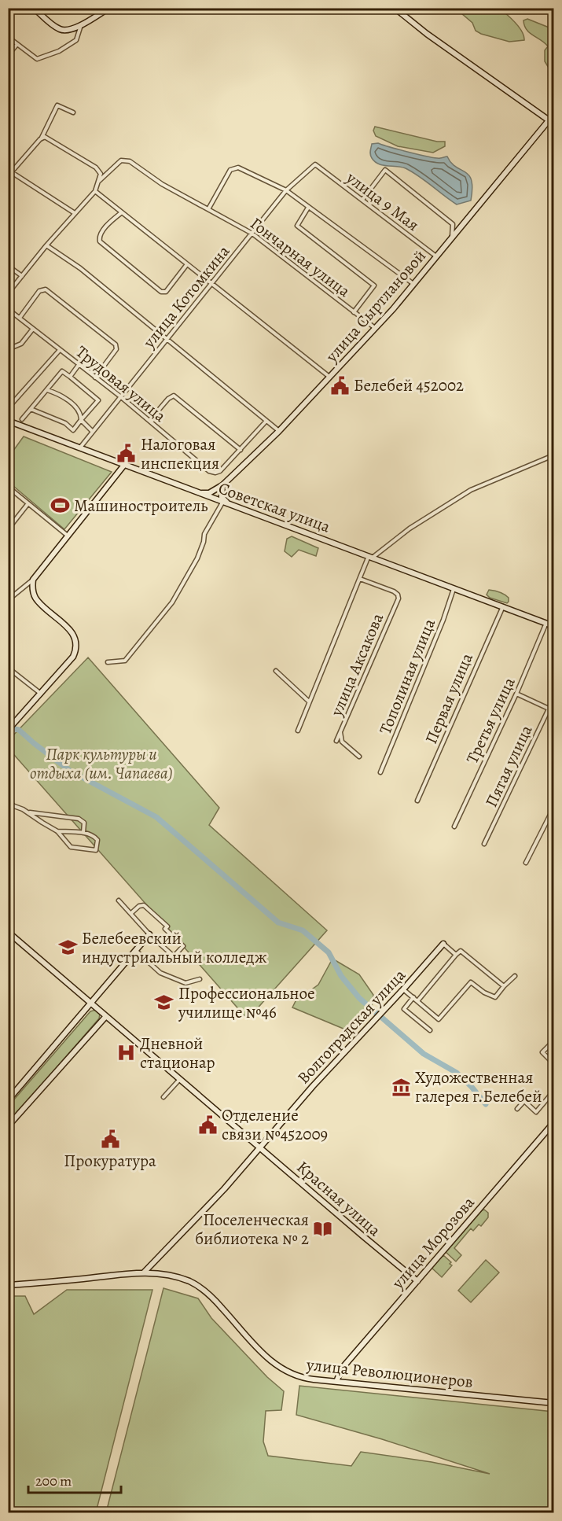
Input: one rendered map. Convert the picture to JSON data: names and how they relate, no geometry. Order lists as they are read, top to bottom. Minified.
{"streets":{"street":["улица 9 Мая","Гончарная улица","улица Котомкина","улица Сыртлановой","Трудовая улица","Советская улица","улица Аксакова","Тополиная улица","Первая улица","Третья улица","Пятая улица","Волгоградская улица","Красная улица","улица Морозова","улица Революционеров"]},"crossings":[["улица 9 Мая","улица Котомкина"],["улица 9 Мая","улица Сыртлановой"],["Гончарная улица","улица Котомкина"],["Гончарная улица","улица Сыртлановой"],["улица Котомкина","Трудовая улица"],["улица Котомкина","Советская улица"],["улица Сыртлановой","Советская улица"],["Советская улица","Тополиная улица"],["Советская улица","Первая улица"],["Советская улица","Третья улица"],["Волгоградская улица","Красная улица"],["Волгоградская улица","улица Революционеров"],["Красная улица","улица Морозова"],["улица Морозова","улица Революционеров"]],"parks":["Парк культуры и отдыха (им. Чапаева)"],"places":{"public building":["Белебей 452002","Налоговая инспекция","Отделение связи №452009","Прокуратура"],"sports":["Машиностроитель"],"school or university":["Белебеевский индустриальный колледж","Профессиональное училище №46"],"hospital":["Дневной стационар"],"museum":["Художественная галерея г.Белебей"],"library":["Поселенческая библиотека № 2"]},"scale_bar":"200 m"}
